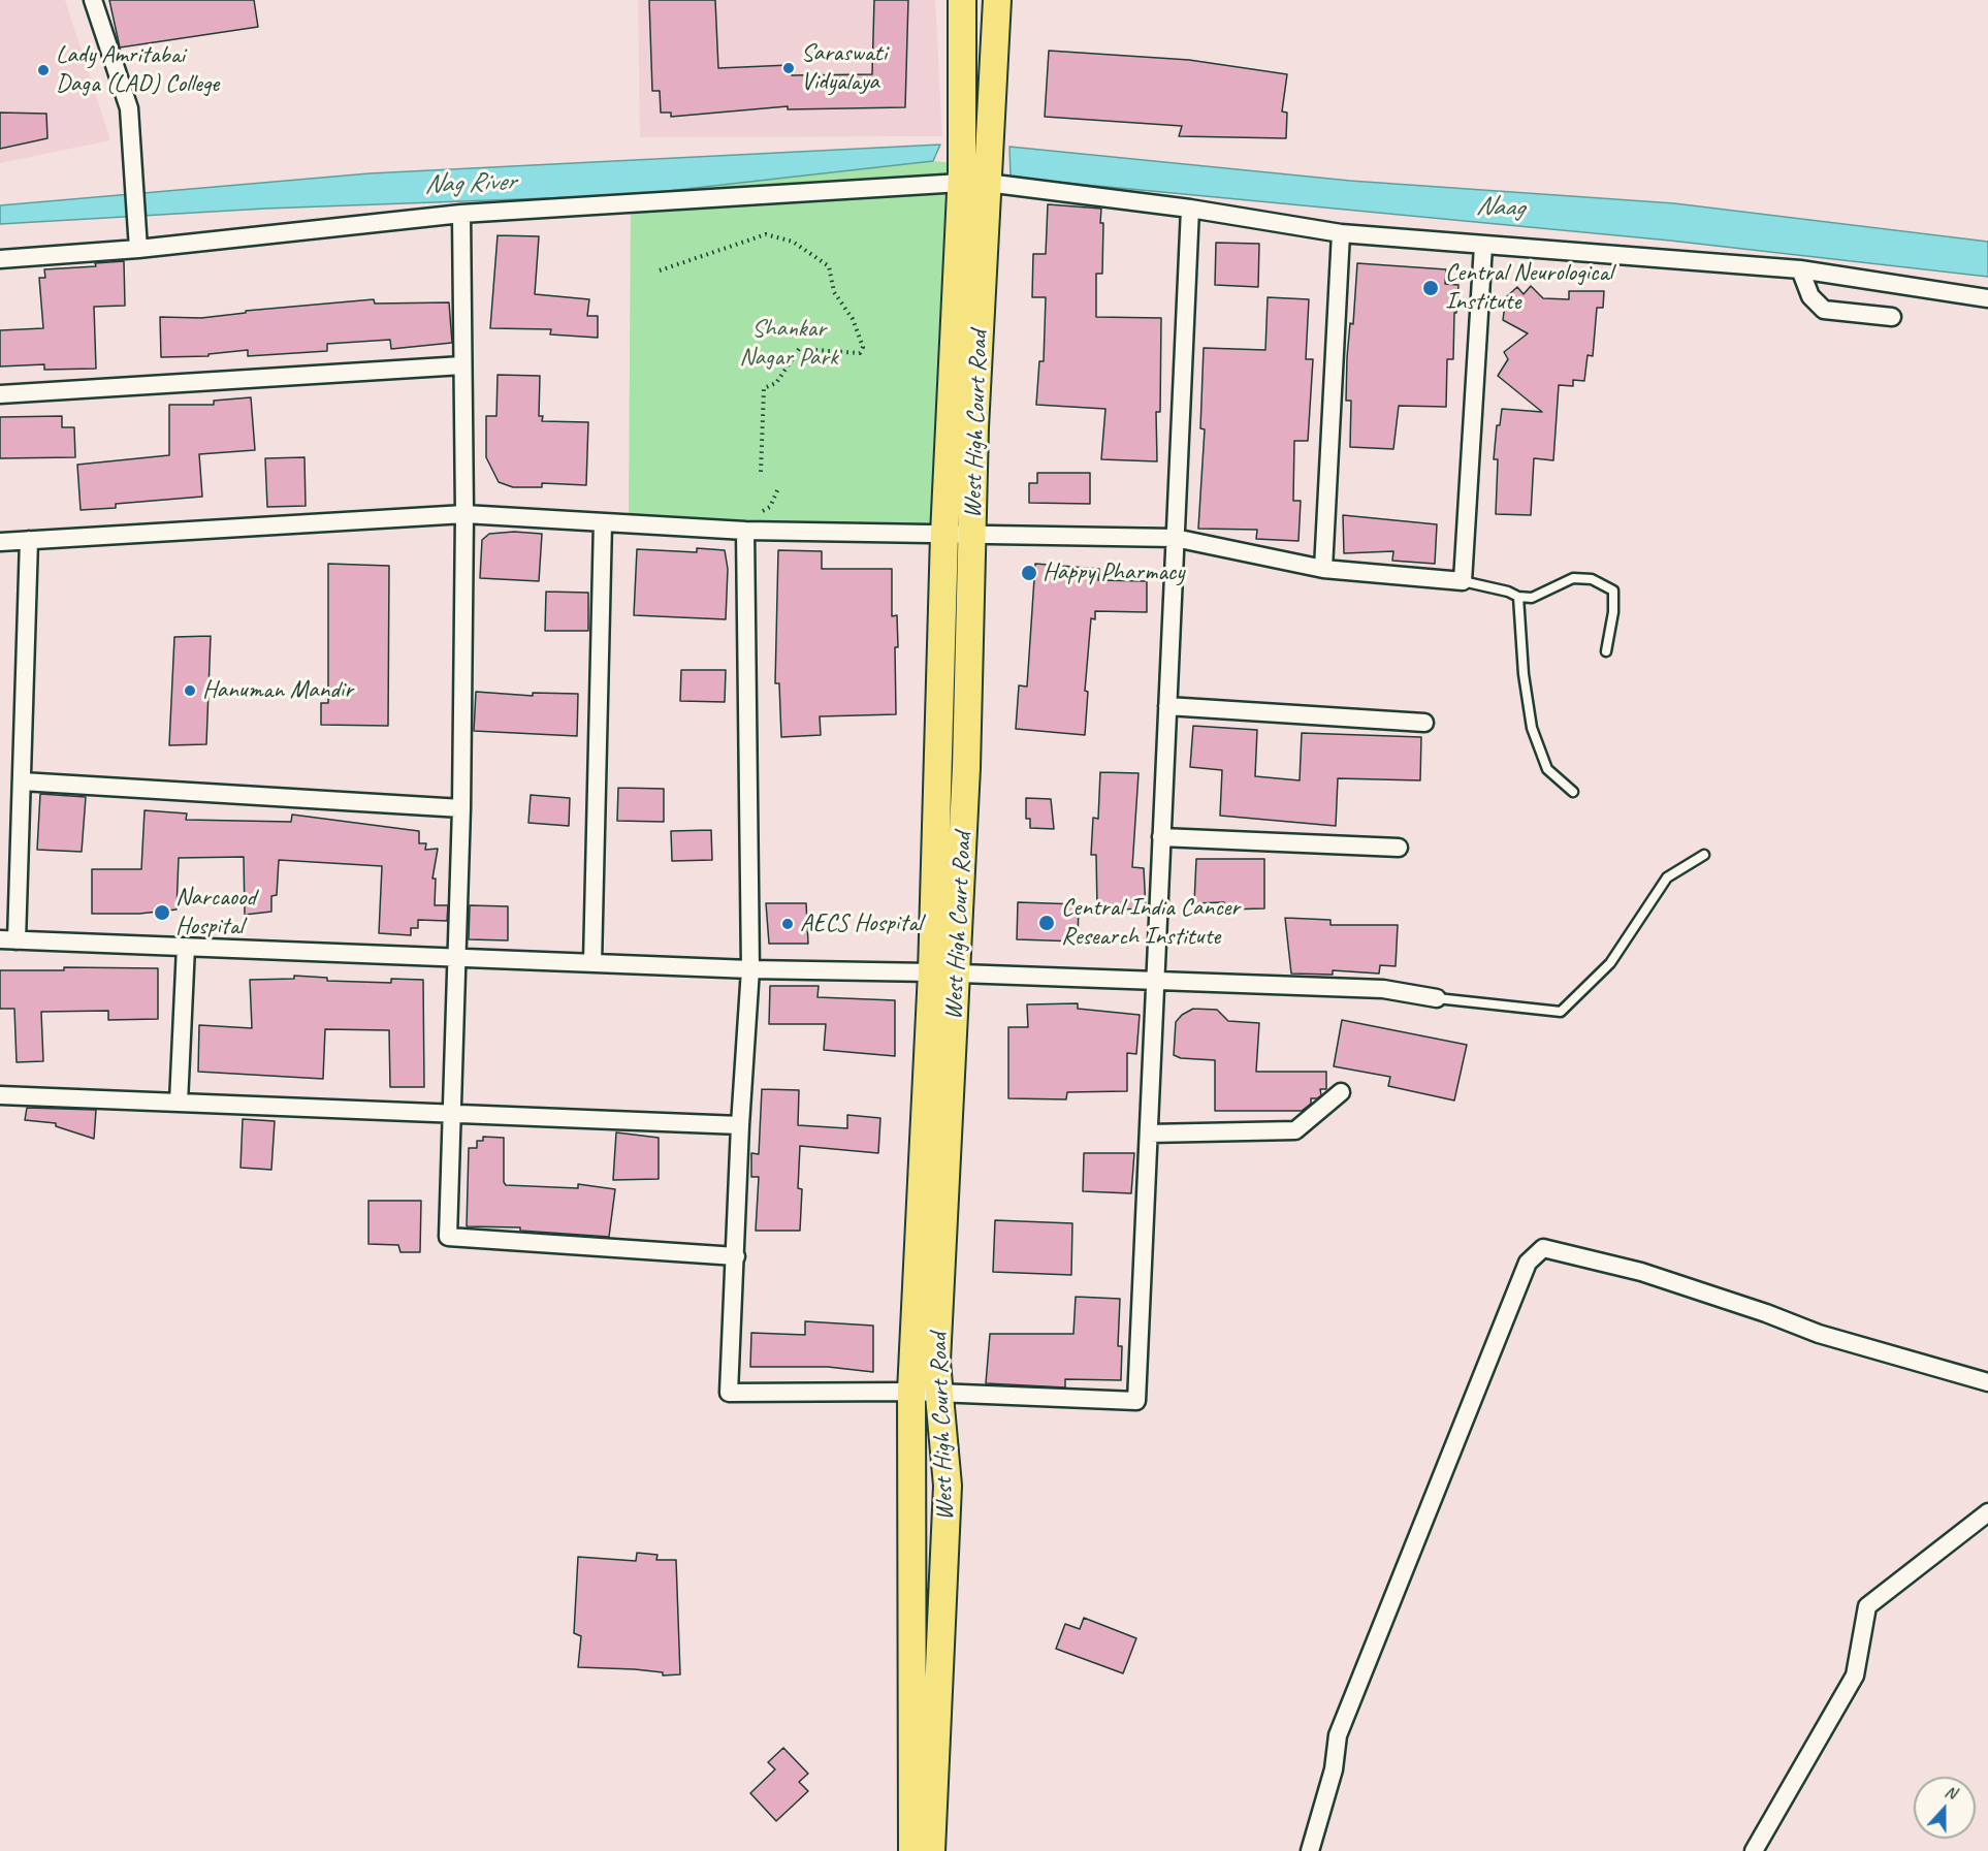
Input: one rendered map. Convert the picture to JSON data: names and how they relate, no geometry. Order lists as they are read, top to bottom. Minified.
{"streets":{"main road":["West High Court Road"]},"water":["Nag River","Naag"],"parks":["Shankar Nagar Park"],"places":["Saraswati Vidyalaya","Lady Amritabai Daga (LAD) College","Central Neurological Institute","Happy Pharmacy","Hanuman Mandir","Narcaood Hospital","Central India Cancer Research Institute","AECS Hospital"],"north":"top"}
